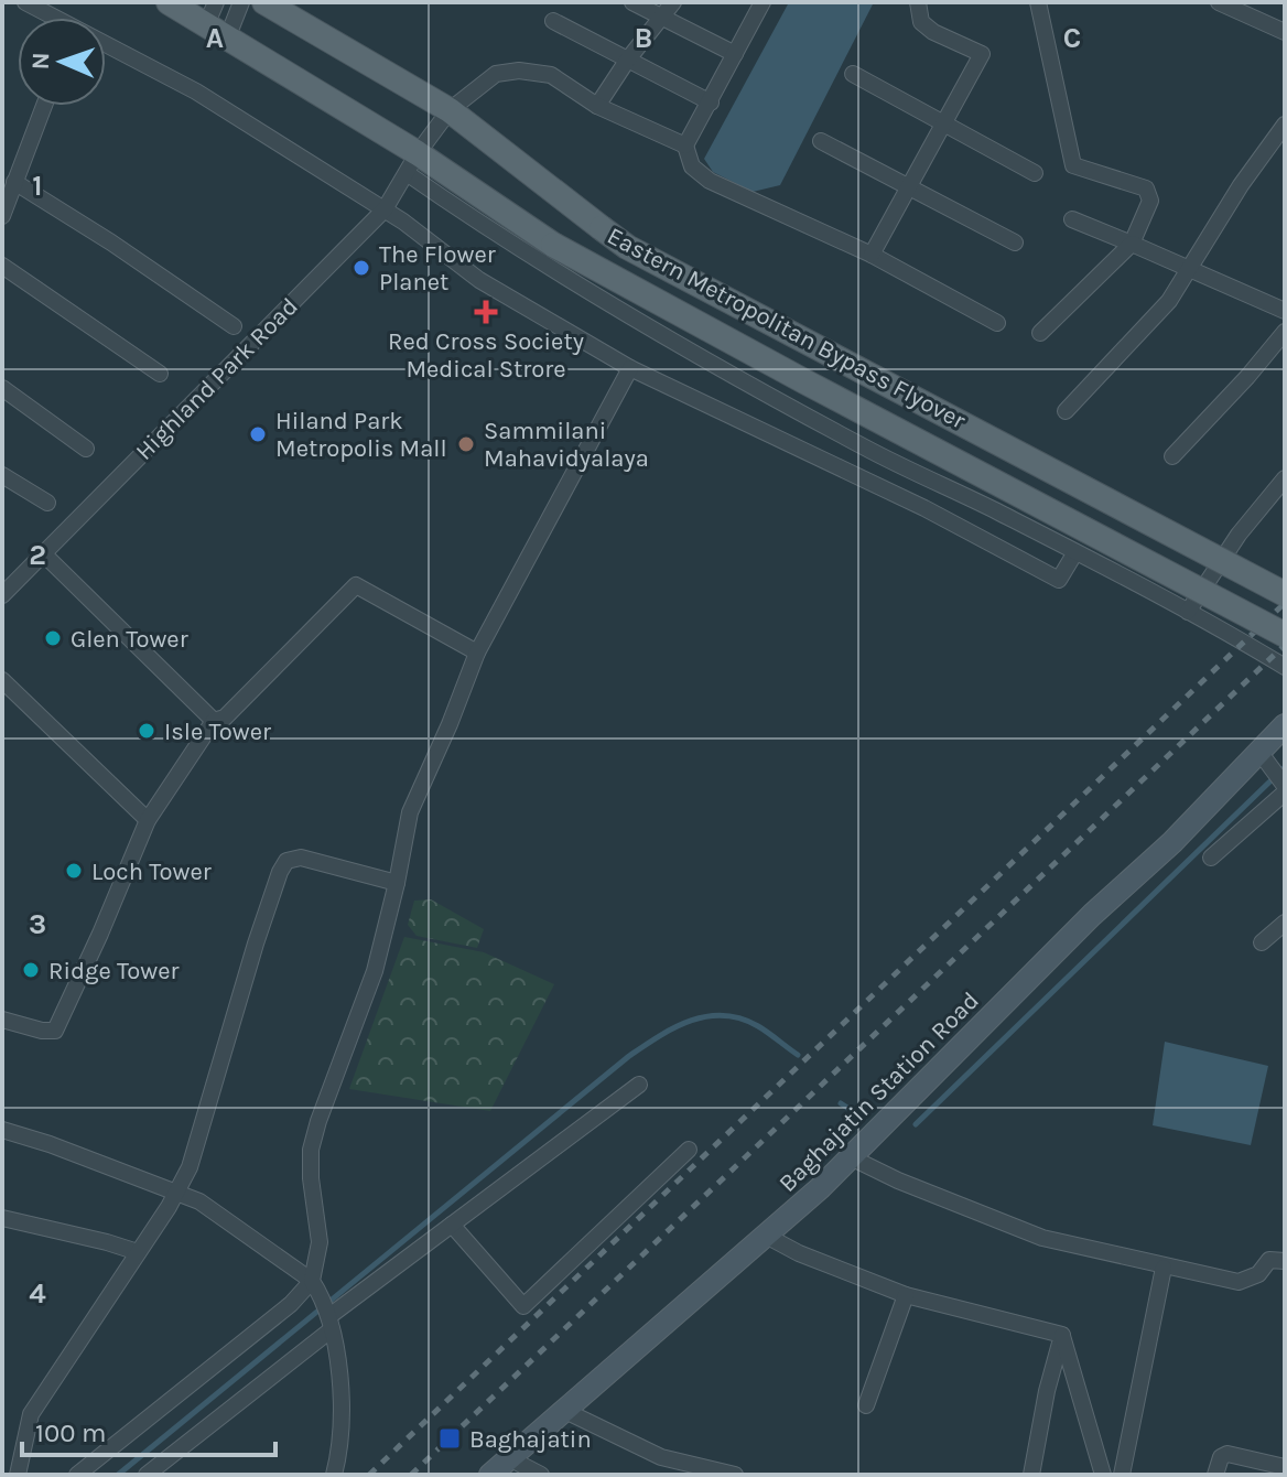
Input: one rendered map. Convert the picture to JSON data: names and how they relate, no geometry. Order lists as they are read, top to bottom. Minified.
{"streets":{"main road":["Eastern Metropolitan Bypass Flyover"],"street":["Highland Park Road","Baghajatin Station Road"]},"crossings":[["Eastern Metropolitan Bypass Flyover","Highland Park Road"]],"places":{"other":["The Flower Planet","Hiland Park Metropolis Mall","Sammilani Mahavidyalaya","Glen Tower","Isle Tower","Loch Tower","Ridge Tower"],"health":["Red Cross Society Medical Strore"],"transit":["Baghajatin"]},"scale_bar":"100 m","north":"left","grid":{"columns":["A","B","C"],"rows":["1","2","3","4"]}}
